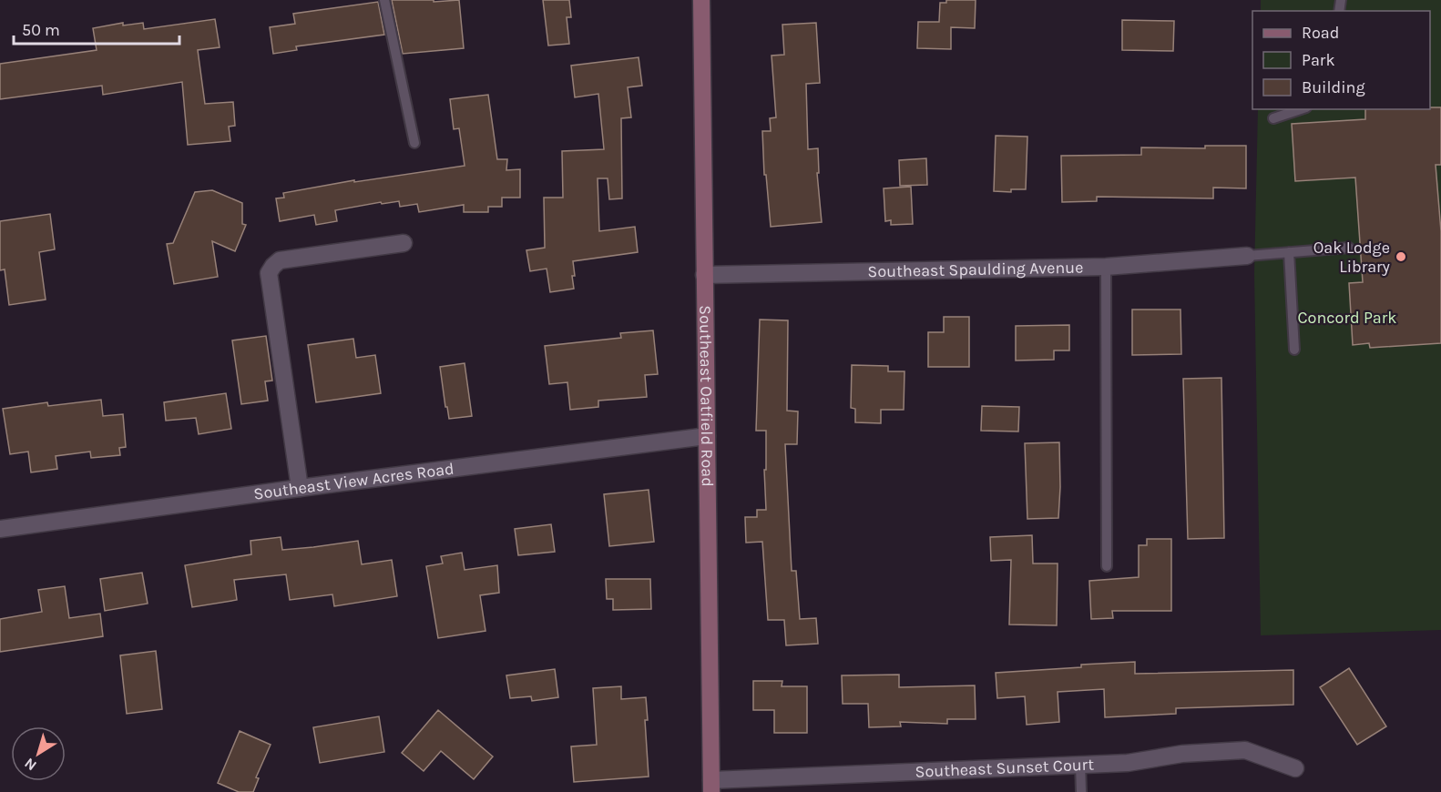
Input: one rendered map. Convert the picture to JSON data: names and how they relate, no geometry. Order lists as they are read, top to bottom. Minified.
{"streets":{"main road":["Southeast Oatfield Road"],"street":["Southeast Spaulding Avenue","Southeast View Acres Road","Southeast Sunset Court"]},"crossings":[["Southeast Spaulding Avenue","Southeast Oatfield Road"],["Southeast Oatfield Road","Southeast View Acres Road"],["Southeast Oatfield Road","Southeast Sunset Court"]],"parks":["Concord Park"],"places":["Oak Lodge Library"],"legend":["Road","Park","Building"],"scale_bar":"50 m","north":"bottom left"}
